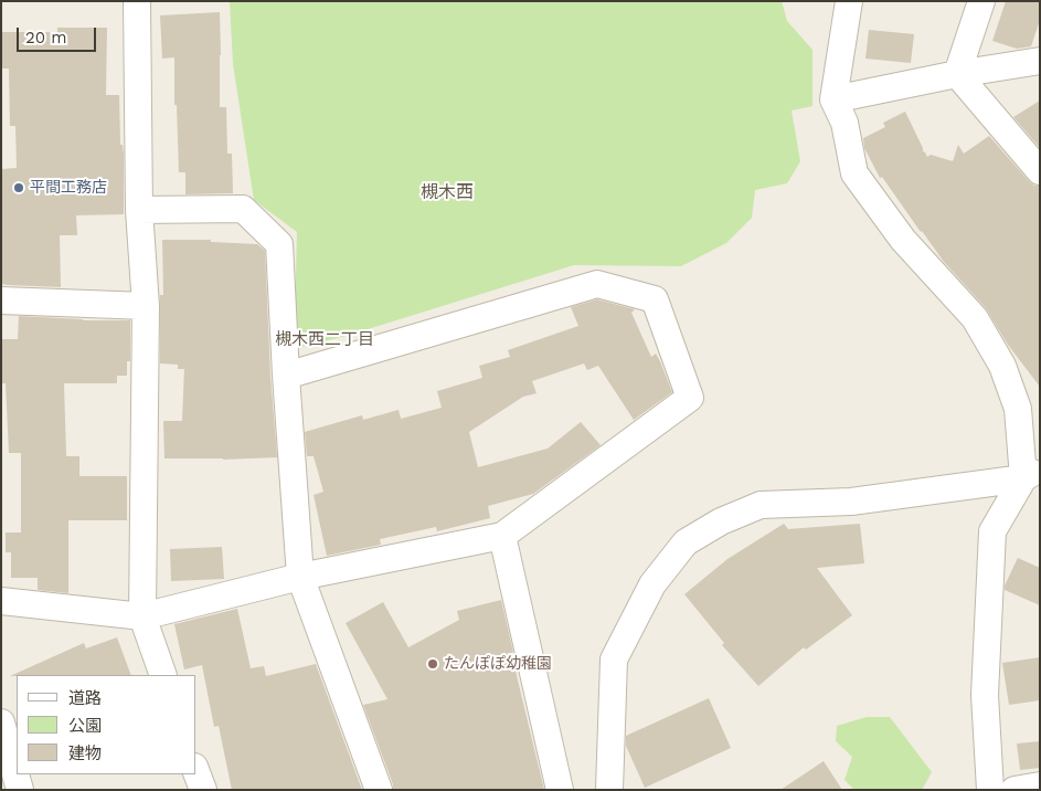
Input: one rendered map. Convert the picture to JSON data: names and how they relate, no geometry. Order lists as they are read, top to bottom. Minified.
{"districts":["槻木西","槻木西二丁目"],"places":["平間工務店","たんぽぽ幼稚園"],"legend":["道路","公園","建物"],"scale_bar":"20 m"}
